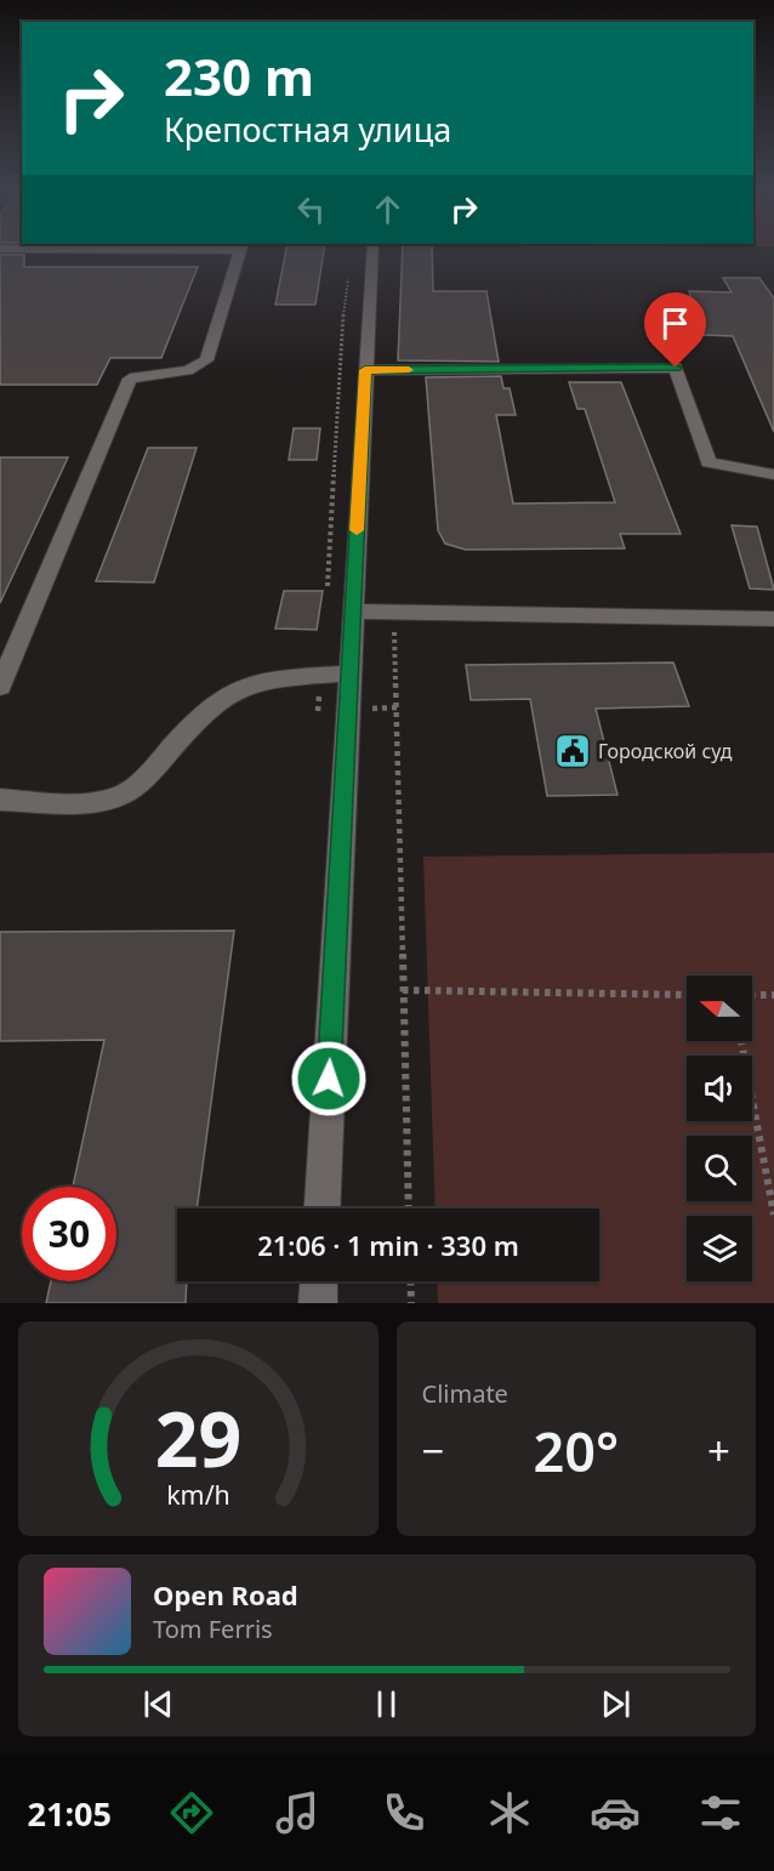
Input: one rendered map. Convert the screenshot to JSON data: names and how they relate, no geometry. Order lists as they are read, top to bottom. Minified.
{"places":{"public building":["Городской суд"]},"north":"left","page":{"turn":["230 m","Крепостная улица"],"limit":"30","trip":"21:06 · 1 min · 330 m","tile":"Climate","heat":["−","20°","+"],"song":["Open Road","Tom Ferris"],"tabs":"21:05","gauge":["29","km/h"]}}
